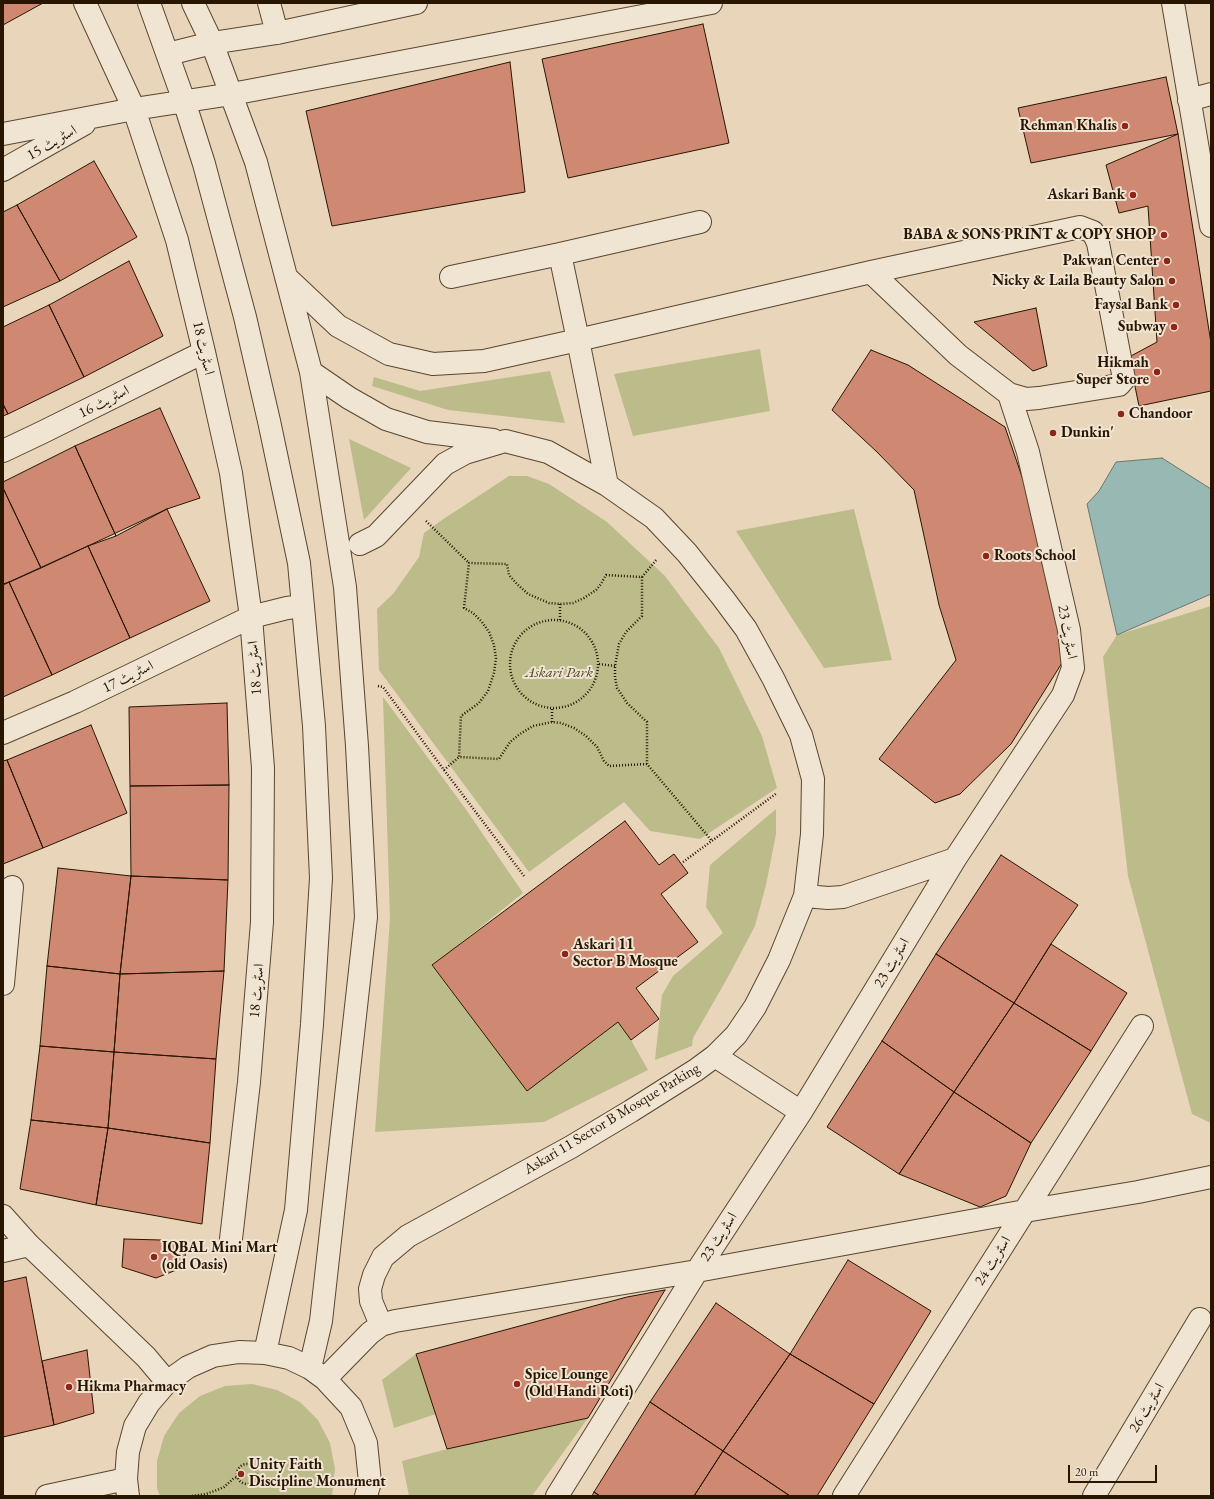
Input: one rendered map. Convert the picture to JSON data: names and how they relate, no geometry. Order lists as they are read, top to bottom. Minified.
{"streets":{"street":["اسٹریٹ 15","اسٹریٹ 18","اسٹریٹ 16","اسٹریٹ 23","اسٹریٹ 17","Askari 11 Sector B Mosque Parking","اسٹریٹ 24","اسٹریٹ 26"]},"crossings":[["اسٹریٹ 18","اسٹریٹ 16"],["اسٹریٹ 18","اسٹریٹ 17"]],"parks":["Askari Park"],"places":["Rehman Khalis","Askari Bank","BABA & SONS PRINT & COPY SHOP","Pakwan Center","Nicky & Laila Beauty Salon","Faysal Bank","Subway","Hikmah Super Store","Chandoor","Dunkin'","Roots School","Askari 11 Sector B Mosque","IQBAL Mini Mart (old Oasis)","Spice Lounge (Old Handi Roti)","Hikma Pharmacy","Unity Faith Discipline Monument"],"scale_bar":"20 m"}
